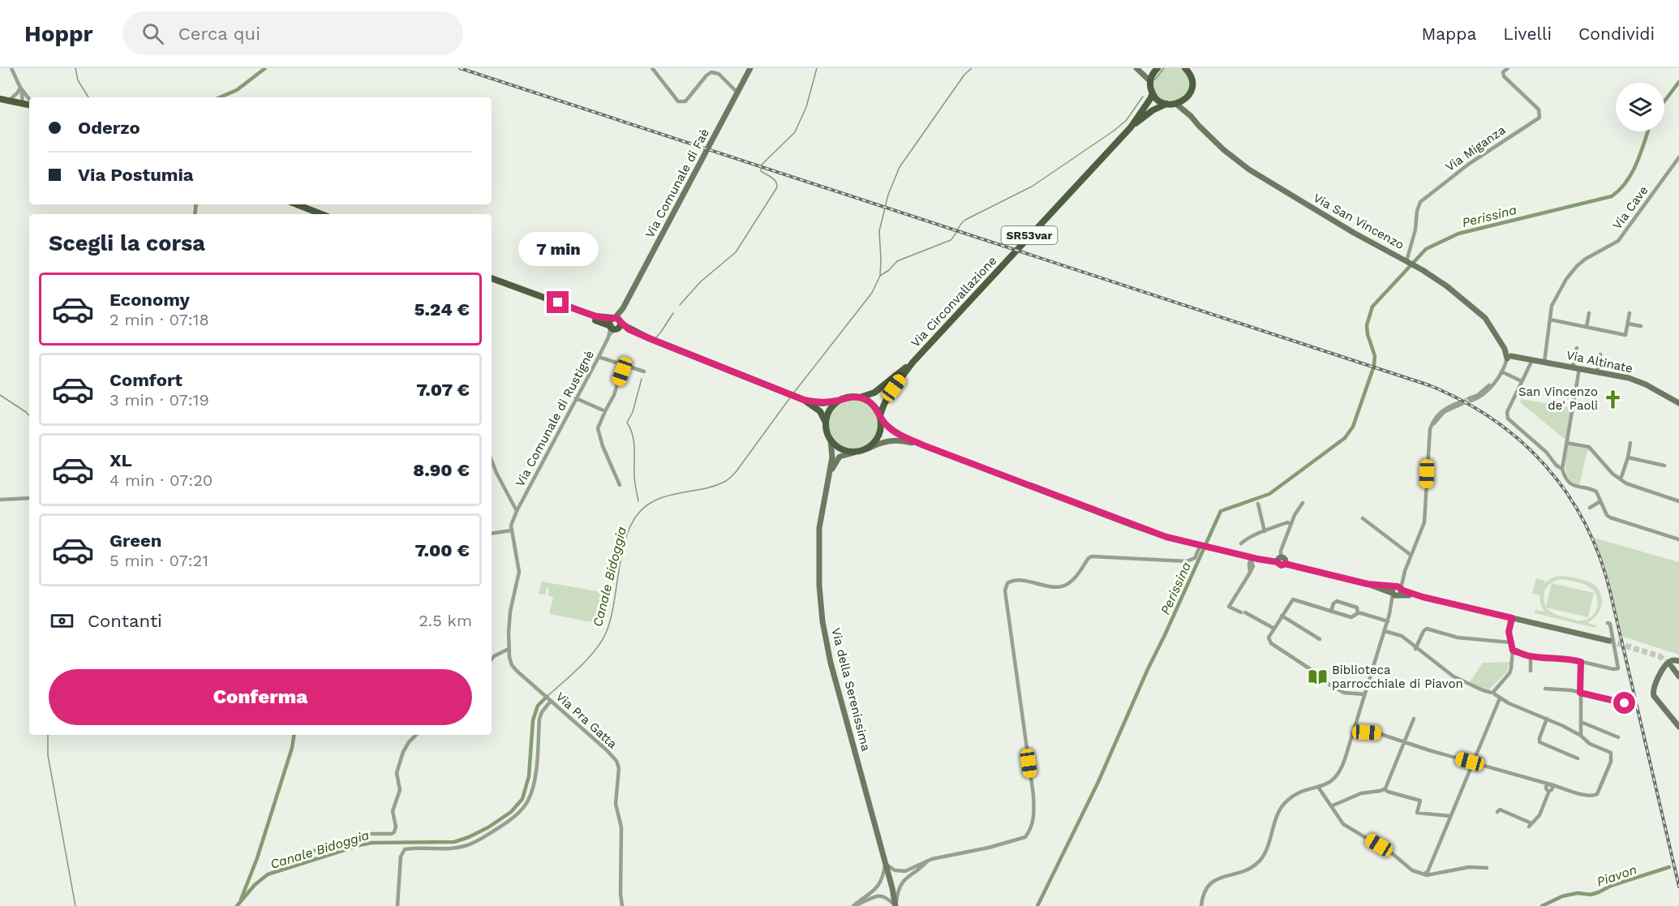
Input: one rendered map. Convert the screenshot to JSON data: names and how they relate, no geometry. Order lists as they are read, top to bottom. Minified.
{"streets":{"main road":["Via Comunale di Faè","Via San Vincenzo","SR53var","Via Circonvallazione","Via Altinate","Via della Serenissima"],"street":["Via Miganza","Via Cave","Via Comunale di Rustignè","Via Pra Gatta"]},"crossings":[["Via Miganza","Via San Vincenzo"],["Via Comunale di Faè","Via Comunale di Rustignè"],["Via Cave","Via Altinate"],["Via San Vincenzo","Via Altinate"],["Via Comunale di Rustignè","Via Pra Gatta"]],"water":["Perissina","Canale Bidoggia","Piavon"],"places":{"church":["San Vincenzo de' Paoli"],"library":["Biblioteca parrocchiale di Piavon"]},"page":{"header":"Hoppr","search":"Cerca qui","nav":["Mappa","Livelli","Condividi"],"banner":["Oderzo","Via Postumia"],"heading":"Scegli la corsa","bubble":"7 min","list":[{"name":"Economy","note":"2 min · 07:18","value":"5.24 €"},{"name":"Comfort","note":"3 min · 07:19","value":"7.07 €"},{"name":"XL","note":"4 min · 07:20","value":"8.90 €"},{"name":"Green","note":"5 min · 07:21","value":"7.00 €"}],"pay":["Contanti","2.5 km"],"buttons":"Conferma"}}
